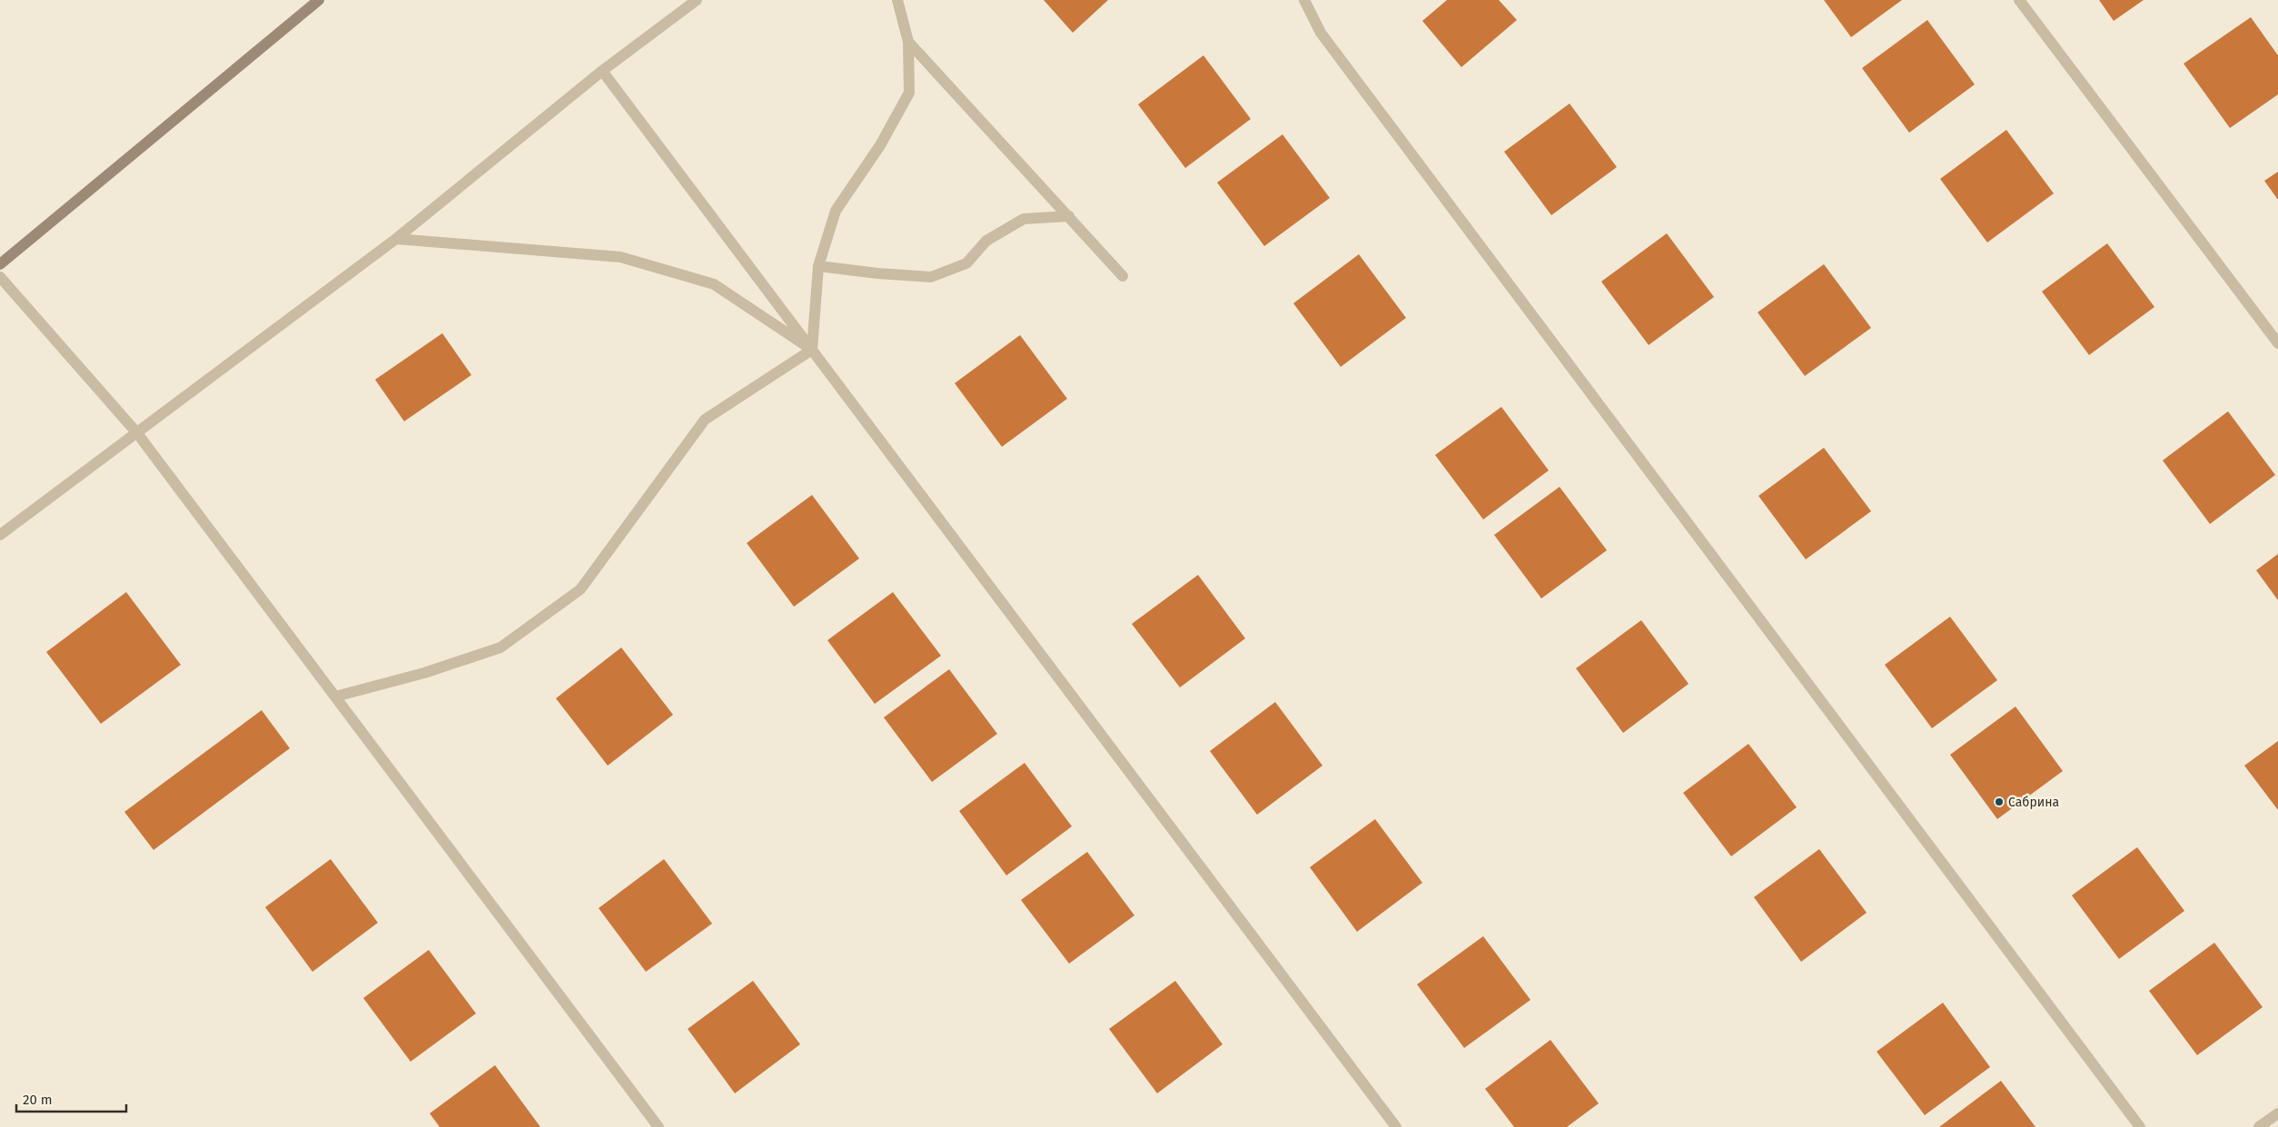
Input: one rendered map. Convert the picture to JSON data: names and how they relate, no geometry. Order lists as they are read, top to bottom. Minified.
{"places":["Сабрина"],"scale_bar":"20 m"}
